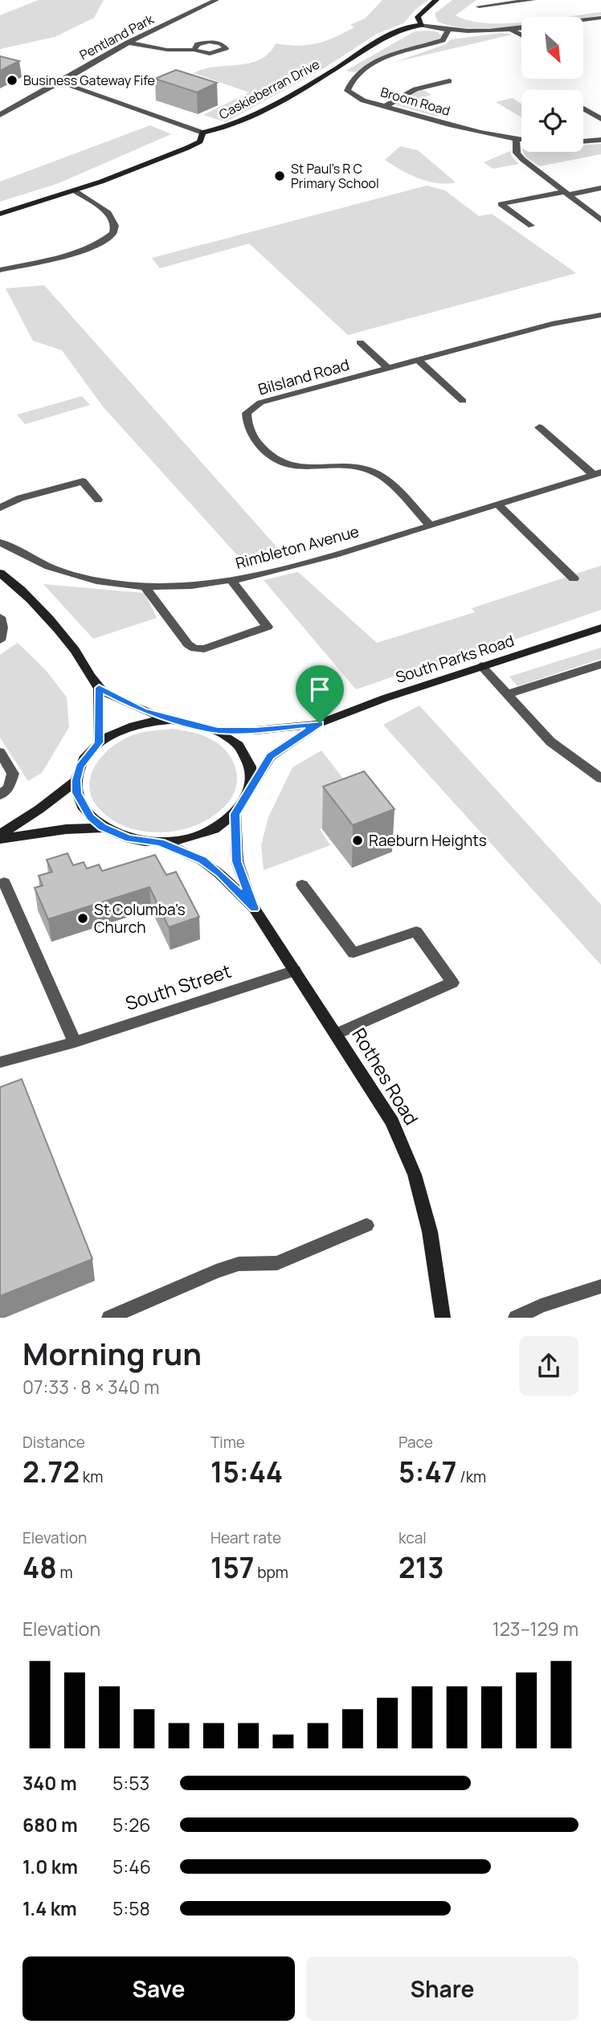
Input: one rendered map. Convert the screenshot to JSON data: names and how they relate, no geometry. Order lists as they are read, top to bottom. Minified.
{"streets":{"street":["Pentland Park","Caskieberran Drive","Broom Road","Bilsland Road","Rimbleton Avenue","South Parks Road","South Street","Rothes Road"]},"crossings":[["Bilsland Road","Rimbleton Avenue"],["South Parks Road","Rothes Road"],["South Street","Rothes Road"]],"places":["Business Gateway Fife","St Paul's R C Primary School","Raeburn Heights","St Columba's Church"],"north":"bottom right","page":{"heading":["Morning run","07:33 · 8 × 340 m"],"stats":[["Distance","2.72 km"],["Time","15:44"],["Pace","5:47 /km"],["Elevation","48 m"],["Heart rate","157 bpm"],["kcal","213"]],"chart":["Elevation","123–129 m"],"list":[{"name":"340 m","note":"5:53"},{"name":"680 m","note":"5:26"},{"name":"1.0 km","note":"5:46"},{"name":"1.4 km","note":"5:58"}],"buttons":["Save","Share"]}}
